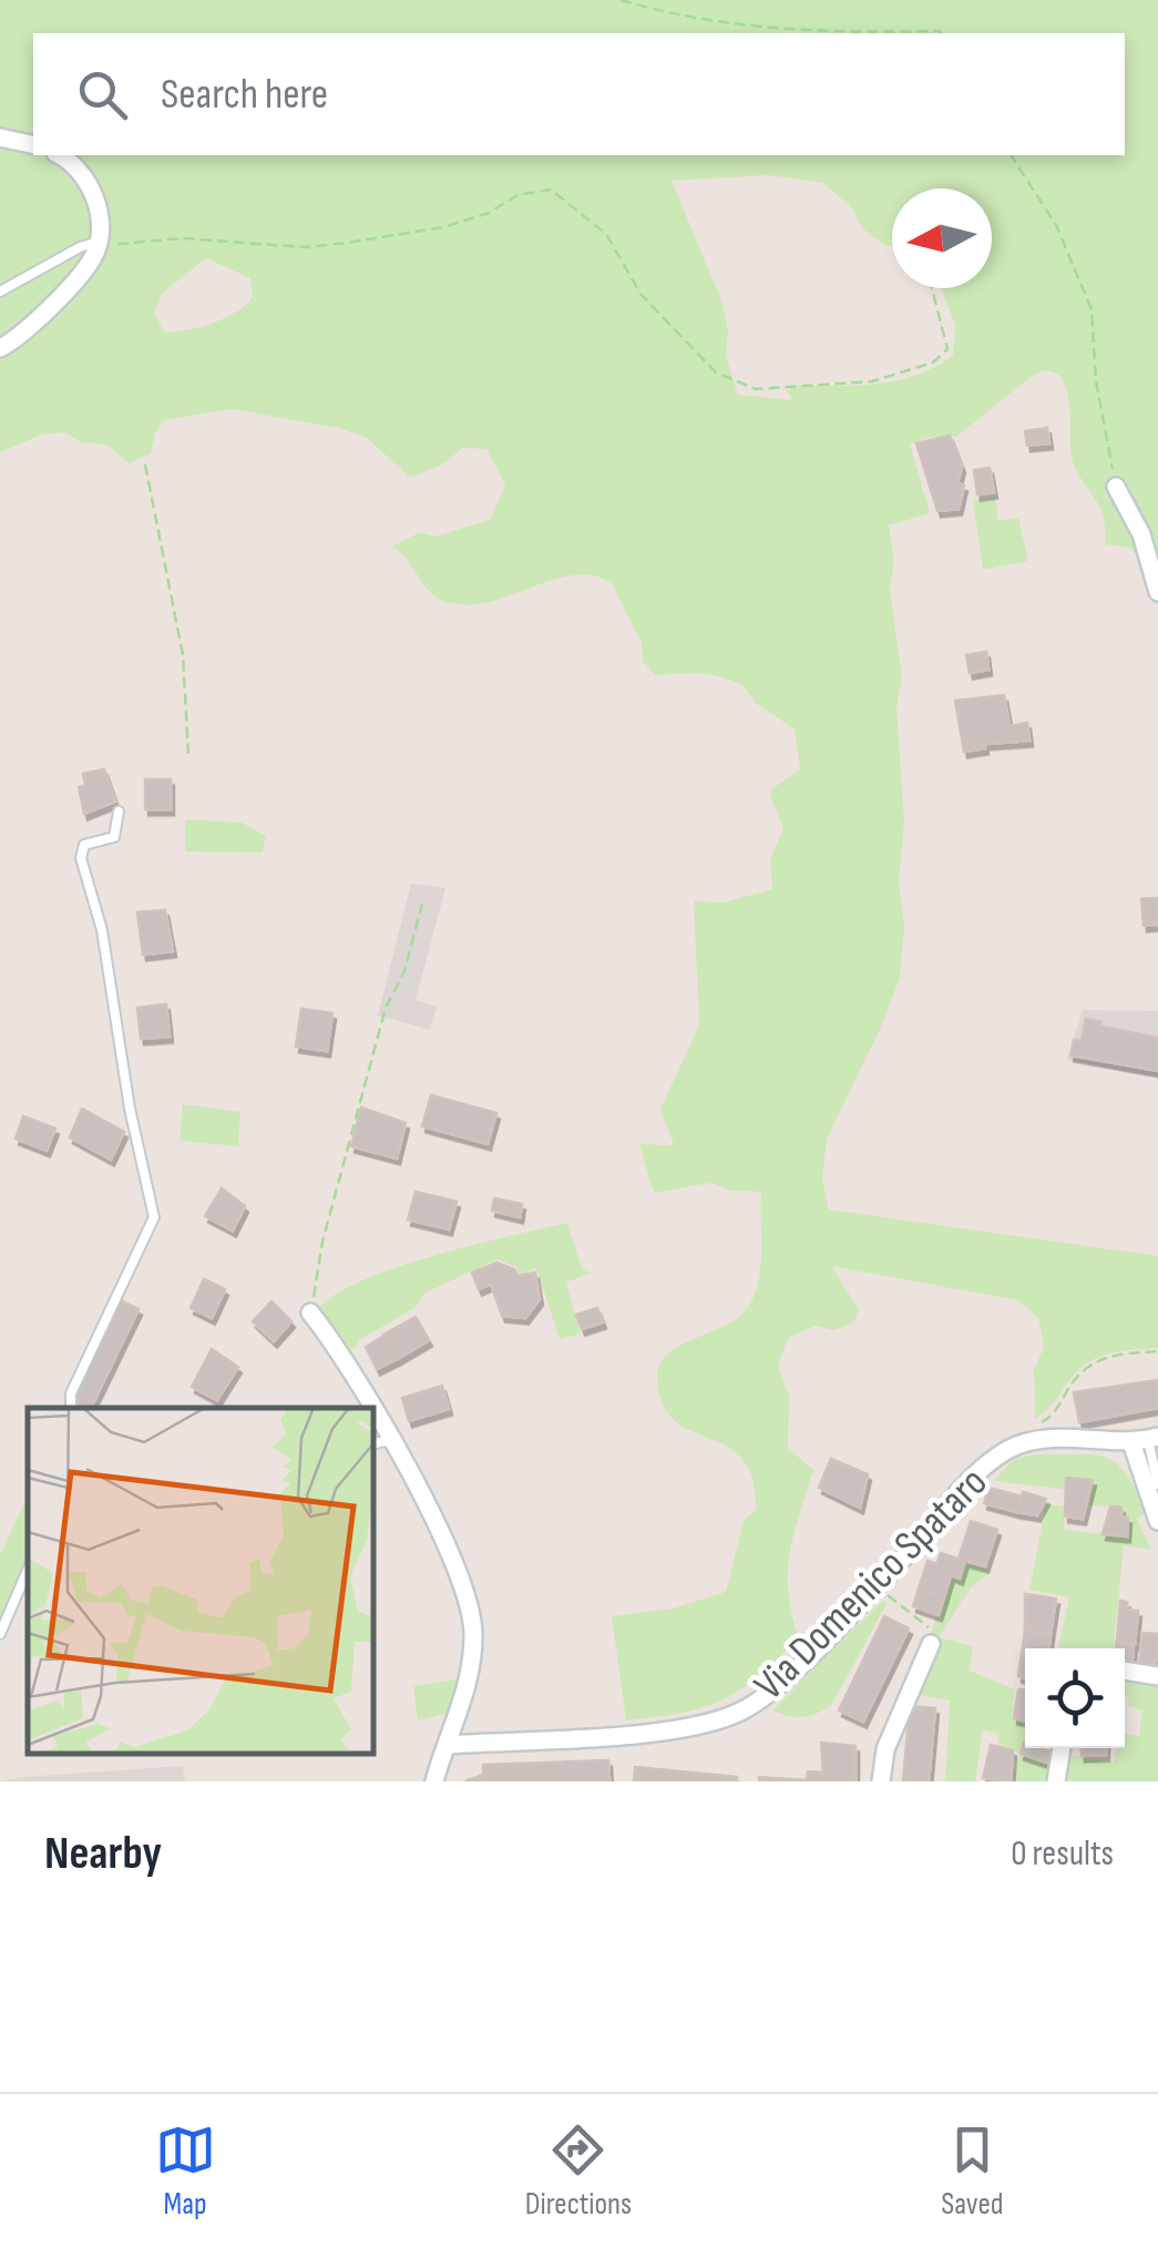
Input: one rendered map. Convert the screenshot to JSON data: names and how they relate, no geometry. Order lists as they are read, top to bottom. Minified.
{"streets":{"street":["Via Domenico Spataro"]},"north":"left","page":{"search":"Search here","heading":["Nearby","0 results"],"nav":["Map","Directions","Saved"]}}
